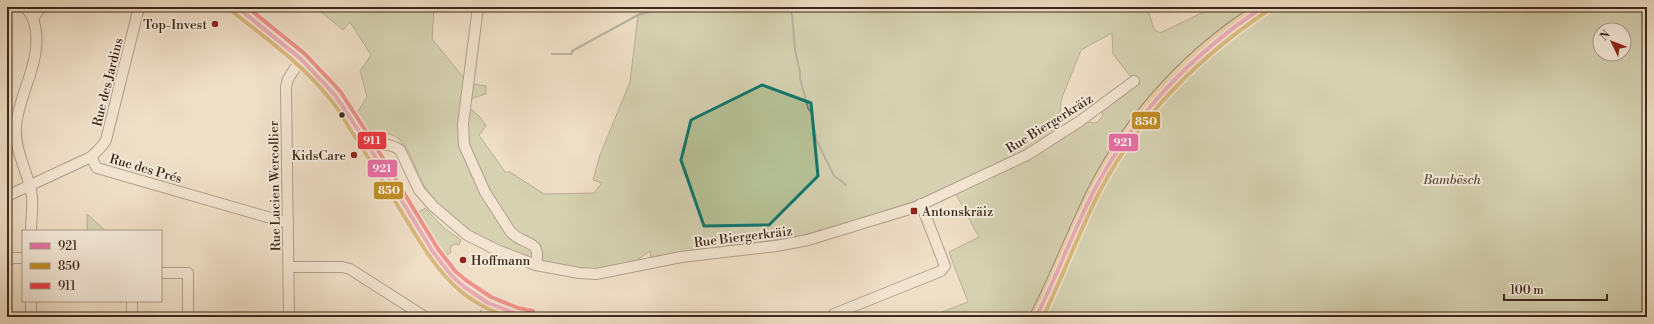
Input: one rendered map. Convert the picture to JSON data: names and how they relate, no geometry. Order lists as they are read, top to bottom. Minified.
{"streets":{"street":["Rue des Jardins","Rue Biergerkräiz","Rue des Prés","Rue Lucien Wercollier"]},"crossings":[["Rue des Jardins","Rue des Prés"],["Rue des Prés","Rue Lucien Wercollier"]],"parks":["Bambësch"],"places":{"other":["Top-Invest","KidsCare","Hoffmann"],"transit":["Antonskräiz"]},"lines":["transit line 921","transit line 911","transit line 850"],"legend":["921","850","911"],"scale_bar":"100 m","north":"top left"}
